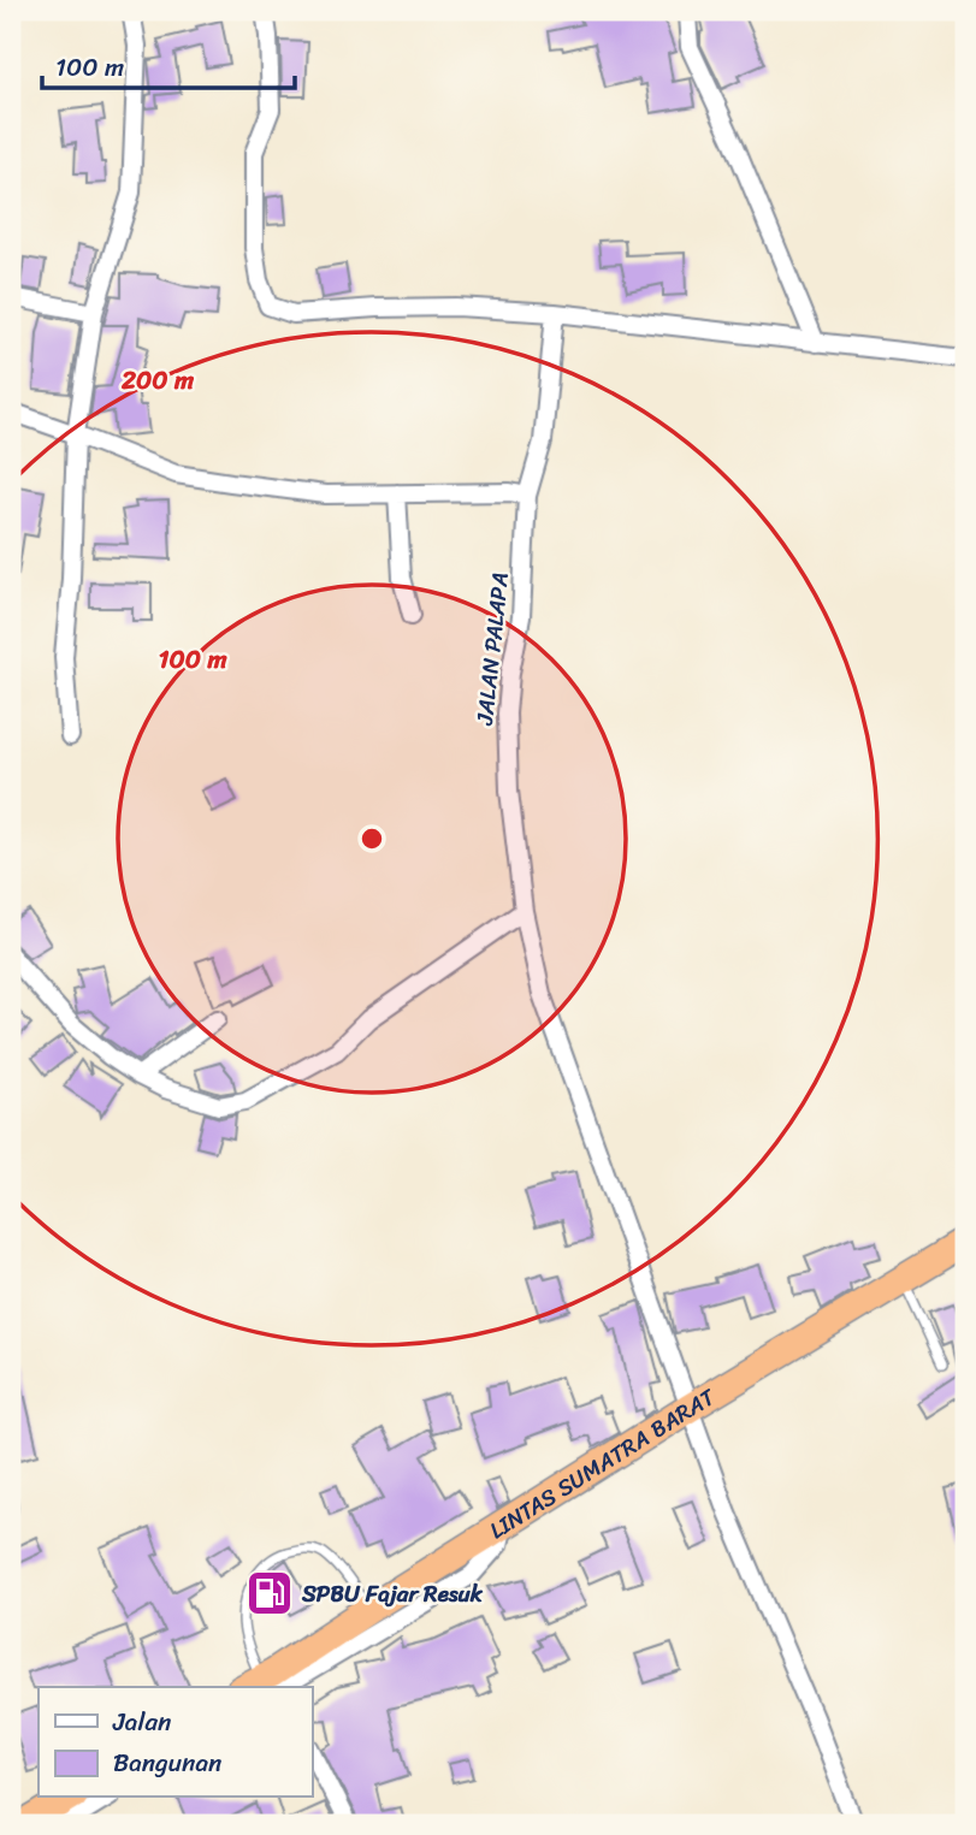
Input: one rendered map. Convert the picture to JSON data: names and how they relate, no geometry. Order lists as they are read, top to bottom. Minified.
{"streets":{"highway":["LINTAS SUMATRA BARAT"],"street":["JALAN PALAPA"]},"crossings":[["JALAN PALAPA","LINTAS SUMATRA BARAT"]],"places":{"fuel station":["SPBU Fajar Resuk"]},"legend":["Jalan","Bangunan"],"scale_bar":"100 m","rings":["200 m","100 m"]}
